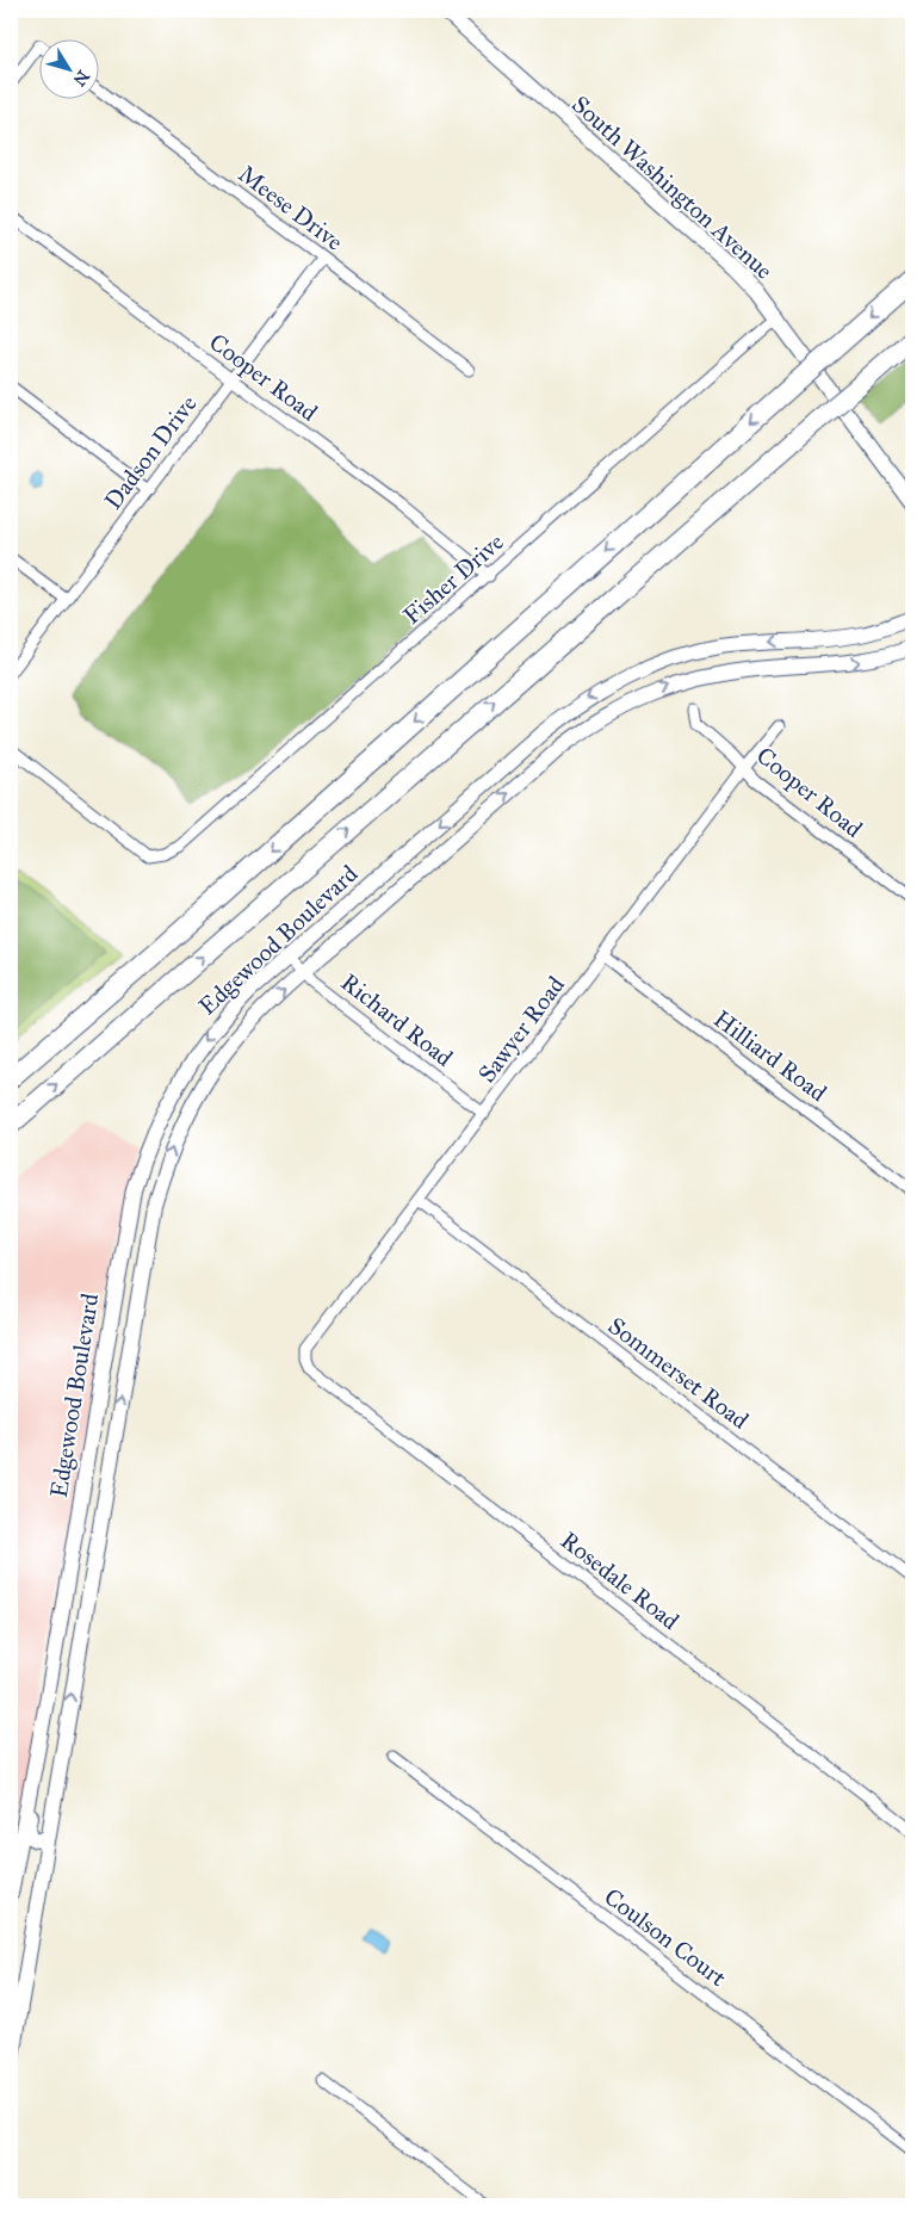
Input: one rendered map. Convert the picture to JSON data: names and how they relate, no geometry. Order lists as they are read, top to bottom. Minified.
{"streets":{"street":["South Washington Avenue","Meese Drive","Cooper Road","Dadson Drive","Fisher Drive","Edgewood Boulevard","Richard Road","Sawyer Road","Hilliard Road","Sommerset Road","Rosedale Road","Coulson Court"]},"crossings":[["South Washington Avenue","Fisher Drive"],["Meese Drive","Dadson Drive"],["Cooper Road","Dadson Drive"],["Cooper Road","Fisher Drive"],["Cooper Road","Sawyer Road"],["Edgewood Boulevard","Richard Road"],["Richard Road","Sawyer Road"],["Sawyer Road","Hilliard Road"],["Sawyer Road","Sommerset Road"],["Sawyer Road","Rosedale Road"]],"north":"bottom right"}
